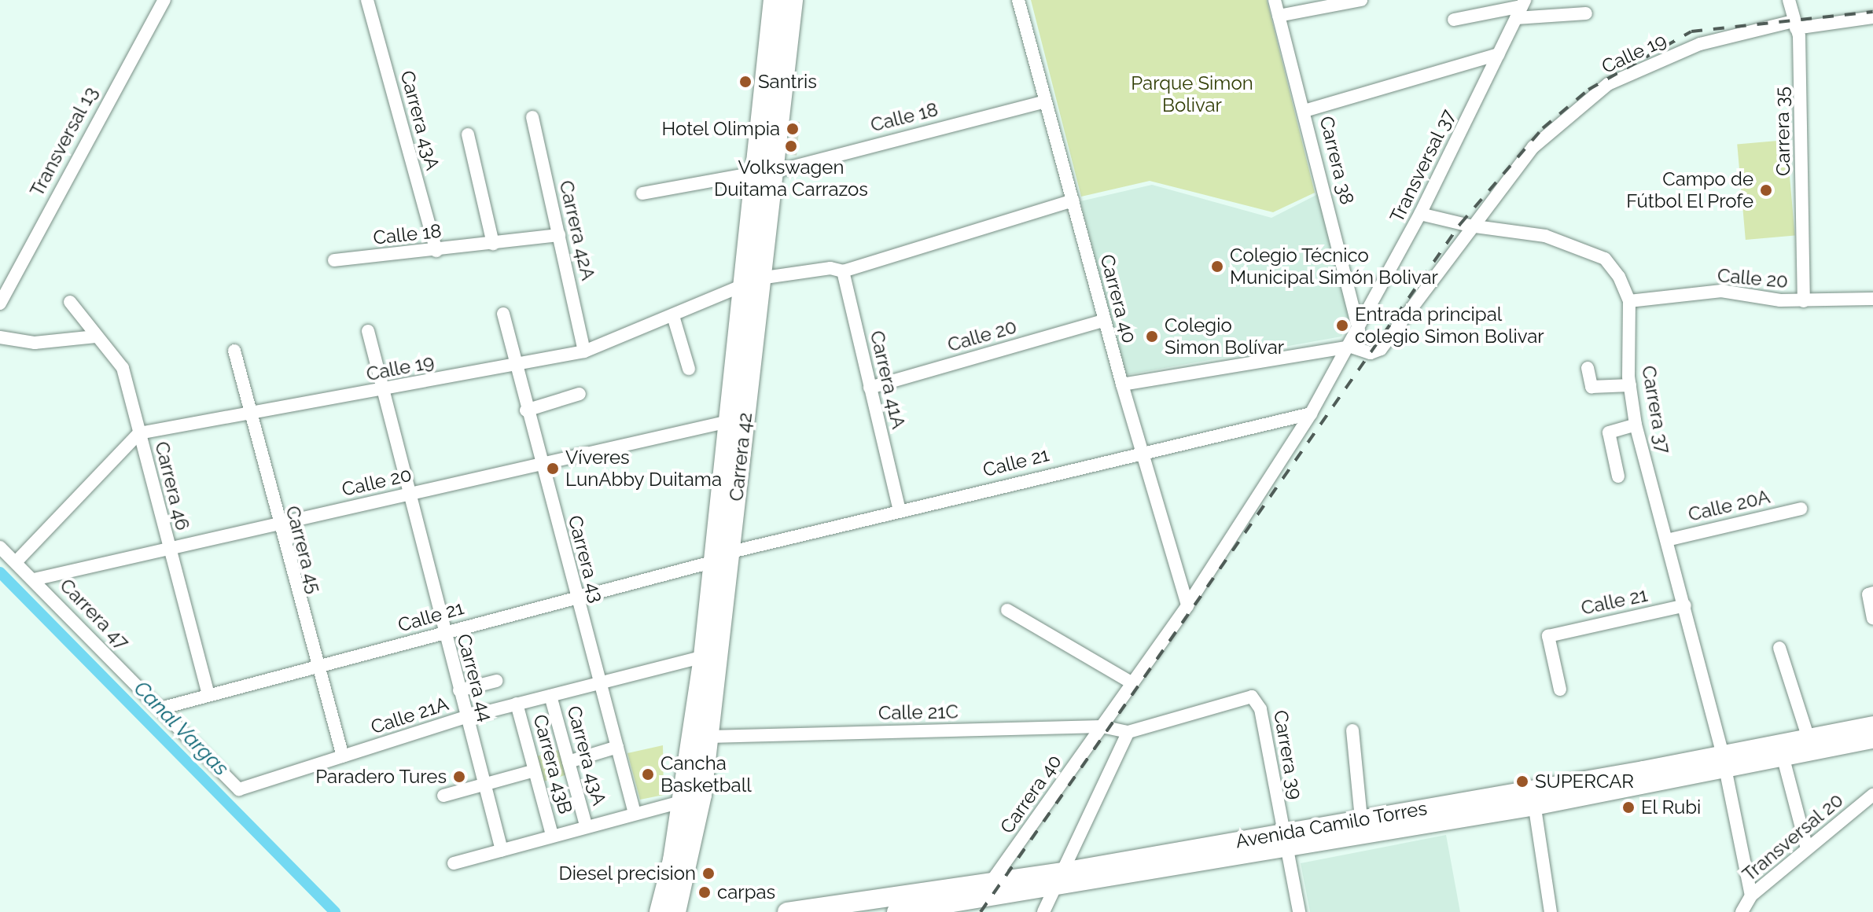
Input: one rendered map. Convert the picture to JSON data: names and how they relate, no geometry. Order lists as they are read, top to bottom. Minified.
{"streets":{"highway":["Carrera 42"],"main road":["Avenida Camilo Torres"],"street":["Calle 19","Calle 18","Carrera 43A","Carrera 35","Transversal 13","Carrera 38","Transversal 37","Carrera 42A","Calle 20","Carrera 40","Carrera 41A","Carrera 37","Calle 21","Carrera 46","Calle 20A","Carrera 45","Carrera 43","Carrera 47","Carrera 44","Calle 21C","Calle 21A","Carrera 39","Carrera 43B","Transversal 20"]},"crossings":[["Calle 19","Carrera 35"],["Calle 19","Carrera 42A"],["Calle 19","Carrera 40"],["Calle 19","Carrera 41A"],["Calle 19","Carrera 37"],["Calle 19","Carrera 42"],["Calle 19","Carrera 46"],["Calle 19","Carrera 45"],["Calle 19","Carrera 43"],["Calle 19","Carrera 44"],["Calle 18","Carrera 43A"],["Calle 18","Carrera 42A"],["Calle 18","Carrera 40"],["Calle 18","Carrera 42"],["Carrera 43A","Calle 21A"],["Carrera 35","Calle 20"],["Carrera 38","Transversal 37"],["Transversal 37","Carrera 40"],["Transversal 37","Carrera 37"],["Calle 20","Carrera 40"],["Calle 20","Carrera 41A"],["Calle 20","Carrera 37"],["Calle 20","Carrera 42"],["Calle 20","Carrera 46"],["Calle 20","Carrera 45"],["Calle 20","Carrera 43"],["Calle 20","Carrera 47"],["Calle 20","Carrera 44"],["Carrera 40","Calle 21"],["Carrera 40","Calle 21C"],["Carrera 40","Avenida Camilo Torres"],["Carrera 41A","Calle 21"],["Carrera 37","Calle 21"],["Carrera 37","Calle 20A"],["Carrera 37","Avenida Camilo Torres"],["Carrera 37","Transversal 20"],["Carrera 42","Calle 21"],["Carrera 42","Calle 21C"],["Carrera 42","Calle 21A"],["Calle 21","Carrera 46"],["Calle 21","Carrera 45"],["Calle 21","Carrera 43"],["Calle 21","Carrera 47"],["Calle 21","Carrera 44"],["Carrera 45","Calle 21A"],["Carrera 43","Calle 21A"],["Carrera 47","Calle 21A"],["Carrera 44","Calle 21A"],["Calle 21C","Carrera 39"],["Calle 21A","Carrera 43B"],["Carrera 39","Avenida Camilo Torres"]],"water":["Canal Vargas"],"parks":["Parque Simon Bolivar"],"places":["Santris","Hotel Olimpia","Volkswagen Duitama Carrazos","Campo de Fútbol El Profe","Colegio Técnico Municipal Simón Bolivar","Entrada principal colegio Simon Bolivar","Colegio Simon Bolívar","Víveres LunAbby Duitama","Cancha Basketball","Paradero Tures","SUPERCAR","El Rubi","Diesel precision","carpas"]}
